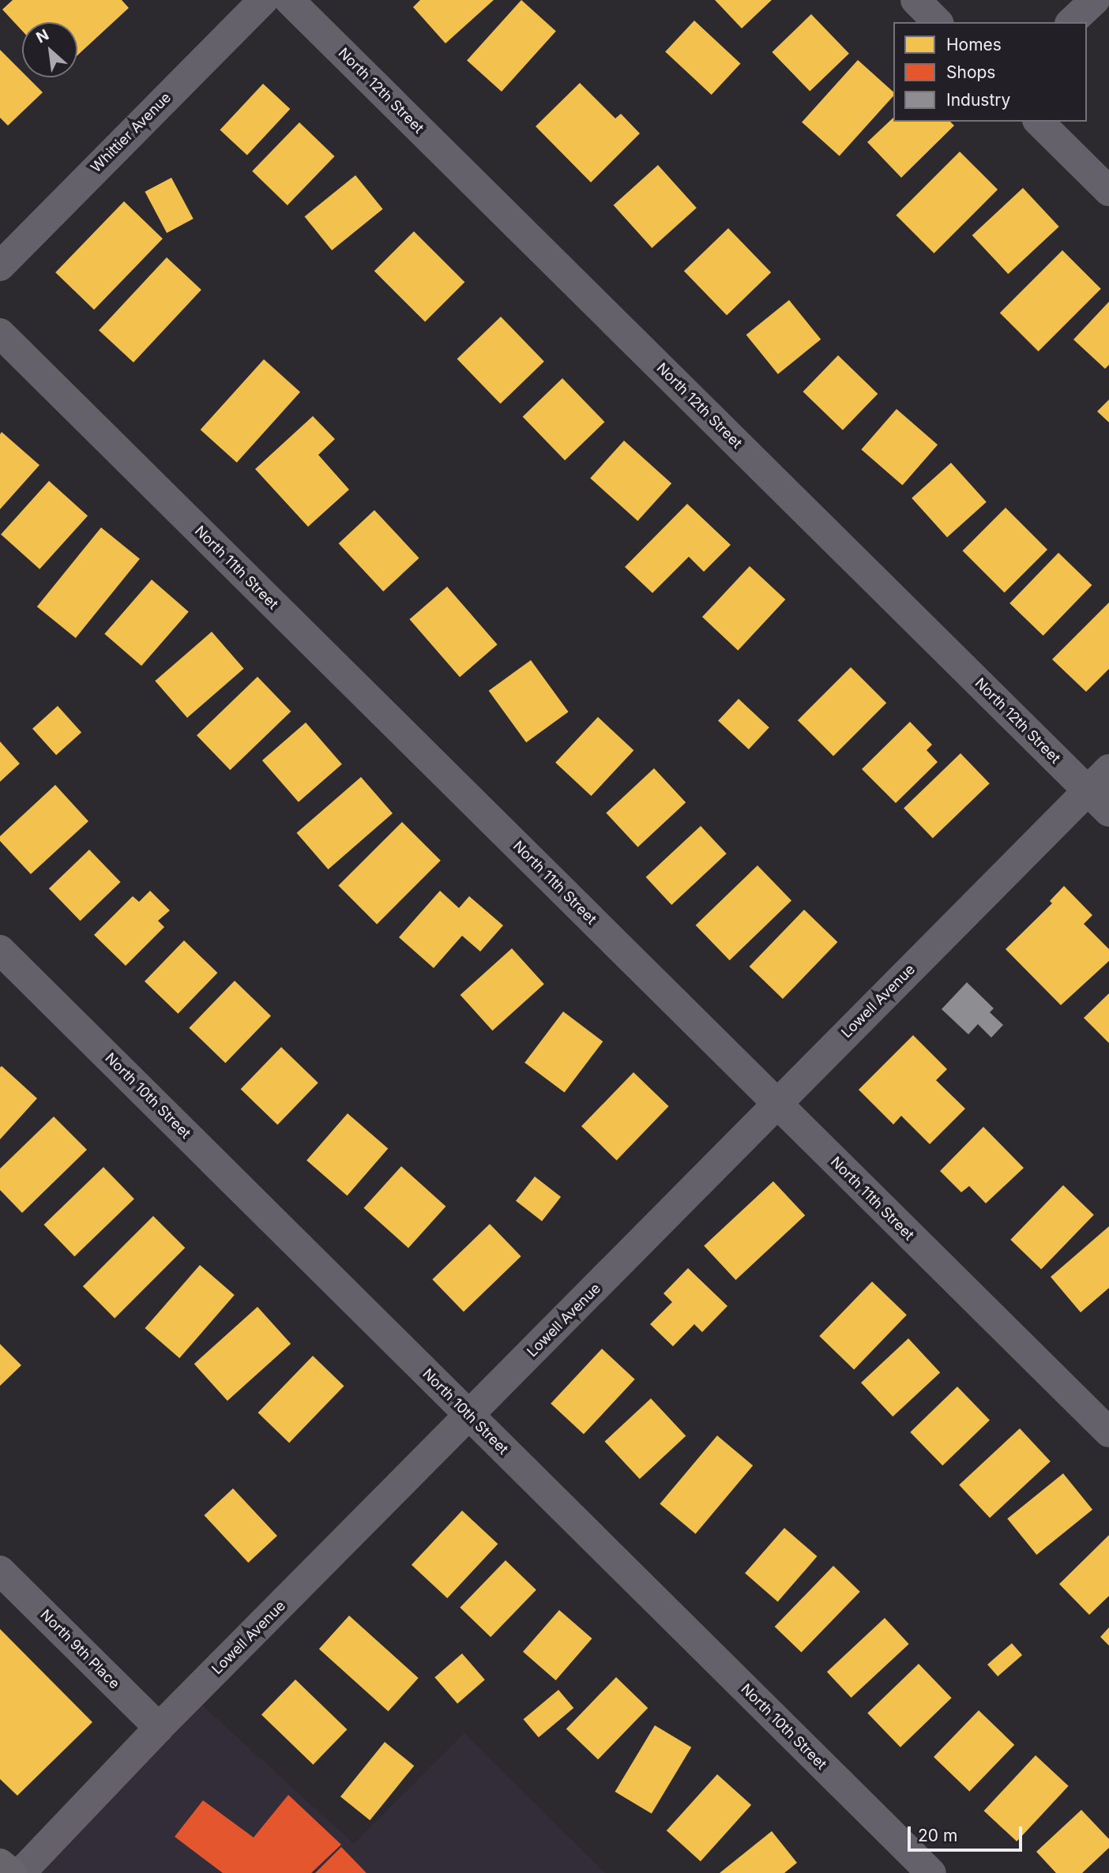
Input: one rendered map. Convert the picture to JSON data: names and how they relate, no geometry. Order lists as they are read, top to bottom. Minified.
{"streets":{"street":["North 12th Street","Whittier Avenue","North 11th Street","Lowell Avenue","North 10th Street","North 9th Place"]},"crossings":[["North 12th Street","Lowell Avenue"],["North 11th Street","Lowell Avenue"],["Lowell Avenue","North 10th Street"],["Lowell Avenue","North 9th Place"]],"legend":["Homes","Shops","Industry"],"scale_bar":"20 m","north":"top left"}
